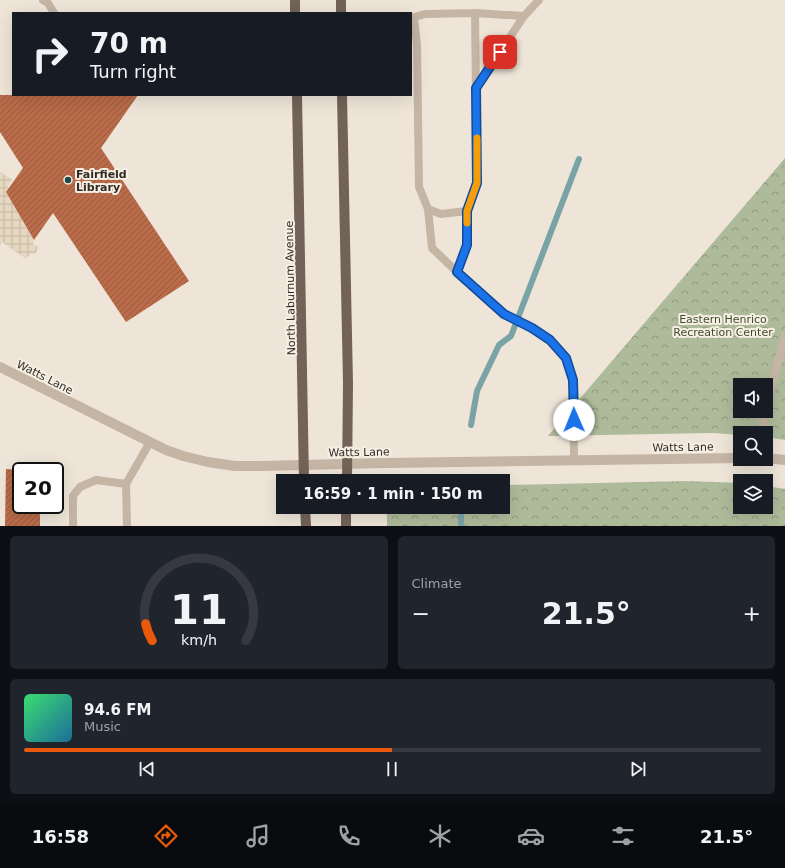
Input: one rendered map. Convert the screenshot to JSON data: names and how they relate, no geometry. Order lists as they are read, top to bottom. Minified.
{"streets":{"main road":["North Laburnum Avenue"],"street":["Watts Lane"]},"crossings":[["North Laburnum Avenue","Watts Lane"]],"parks":["Eastern Henrico Recreation Center"],"places":["Fairfield Library"],"page":{"turn":["70 m","Turn right"],"limit":"20","trip":"16:59 · 1 min · 150 m","tile":"Climate","heat":["−","21.5°","+"],"song":["94.6 FM","Music"],"tabs":["16:58","21.5°"],"gauge":["11","km/h"]}}
